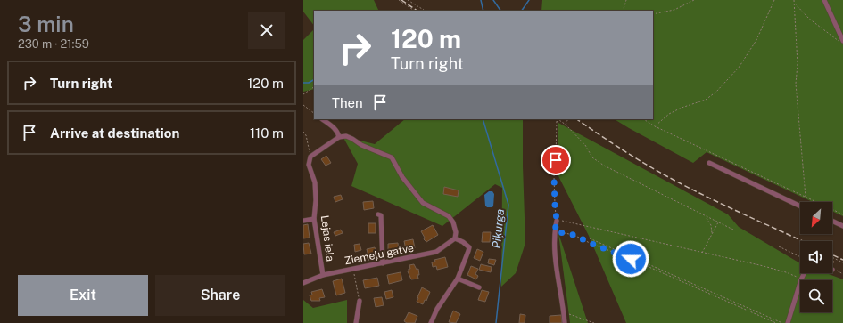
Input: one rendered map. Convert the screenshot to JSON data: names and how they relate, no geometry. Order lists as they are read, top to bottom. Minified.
{"streets":{"street":["Lejas iela","Ziemeļu gatve"]},"crossings":[["Lejas iela","Ziemeļu gatve"]],"water":["Piķurga"],"north":"bottom left","page":{"heading":["3 min","230 m · 21:59"],"turn":["120 m","Turn right"],"list":[{"name":"Turn right","value":"120 m"},{"name":"Arrive at destination","value":"110 m"}],"then":"Then","buttons":["Exit","Share"]}}
